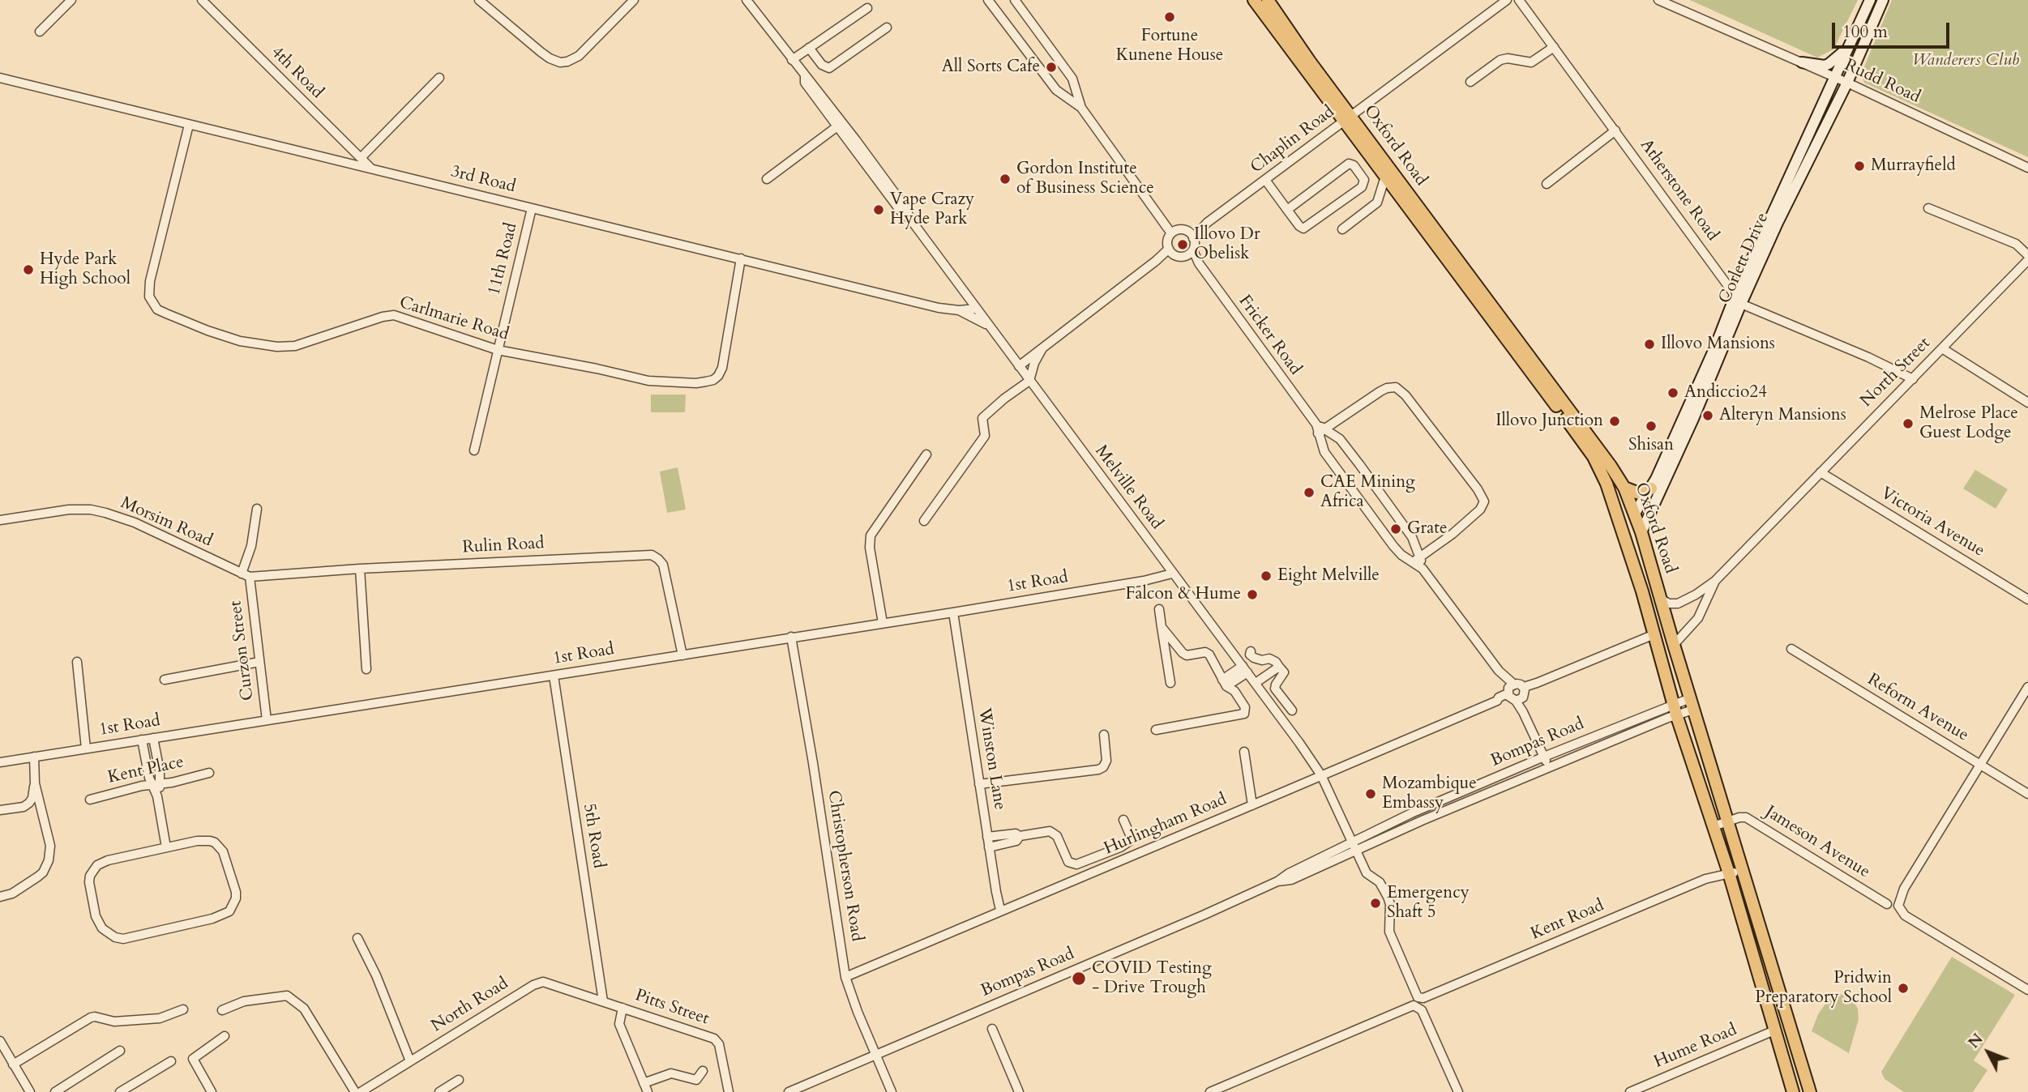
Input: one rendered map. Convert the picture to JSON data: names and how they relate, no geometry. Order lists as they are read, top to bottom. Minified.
{"streets":{"main road":["Oxford Road","Corlett Drive"],"street":["4th Road","Rudd Road","Chaplin Road","3rd Road","Atherstone Road","11th Road","Carlmarie Road","Fricker Road","North Street","Melville Road","Morsim Road","Victoria Avenue","Rulin Road","1st Road","Curzon Street","Reform Avenue","Bompas Road","Winston Lane","Kent Place","Hurlingham Road","5th Road","Jameson Avenue","Christopherson Road","Kent Road","North Road","Pitts Street","Hume Road"]},"crossings":[["4th Road","3rd Road"],["Rudd Road","Corlett Drive"],["Chaplin Road","Oxford Road"],["Chaplin Road","Fricker Road"],["Oxford Road","Corlett Drive"],["Oxford Road","North Street"],["Oxford Road","Bompas Road"],["Oxford Road","Hurlingham Road"],["Oxford Road","Jameson Avenue"],["Oxford Road","Kent Road"],["Oxford Road","Hume Road"],["3rd Road","11th Road"],["3rd Road","Carlmarie Road"],["3rd Road","Melville Road"],["Atherstone Road","Corlett Drive"],["11th Road","Carlmarie Road"],["Fricker Road","Bompas Road"],["Fricker Road","Hurlingham Road"],["North Street","Victoria Avenue"],["Melville Road","1st Road"],["Melville Road","Bompas Road"],["Melville Road","Hurlingham Road"],["Melville Road","Kent Road"],["Morsim Road","Rulin Road"],["Morsim Road","Curzon Street"],["Rulin Road","1st Road"],["Rulin Road","Curzon Street"],["1st Road","Curzon Street"],["1st Road","Winston Lane"],["1st Road","5th Road"],["1st Road","Christopherson Road"],["Bompas Road","Christopherson Road"],["Winston Lane","Hurlingham Road"],["Hurlingham Road","Christopherson Road"],["5th Road","North Road"],["5th Road","Pitts Street"],["North Road","Pitts Street"]],"parks":["Wanderers Club"],"places":["Fortune Kunene House","All Sorts Cafe","Murrayfield","Gordon Institute of Business Science","Vape Crazy Hyde Park","Illovo Dr Obelisk","Hyde Park High School","Illovo Mansions","Andiccio24","Alteryn Mansions","Illovo Junction","Melrose Place Guest Lodge","Shisan","CAE Mining Africa","Grate","Eight Melville","Falcon & Hume","Mozambique Embassy","Emergency Shaft 5","COVID Testing - Drive Trough","Pridwin Preparatory School"],"scale_bar":"100 m","north":"top left"}
